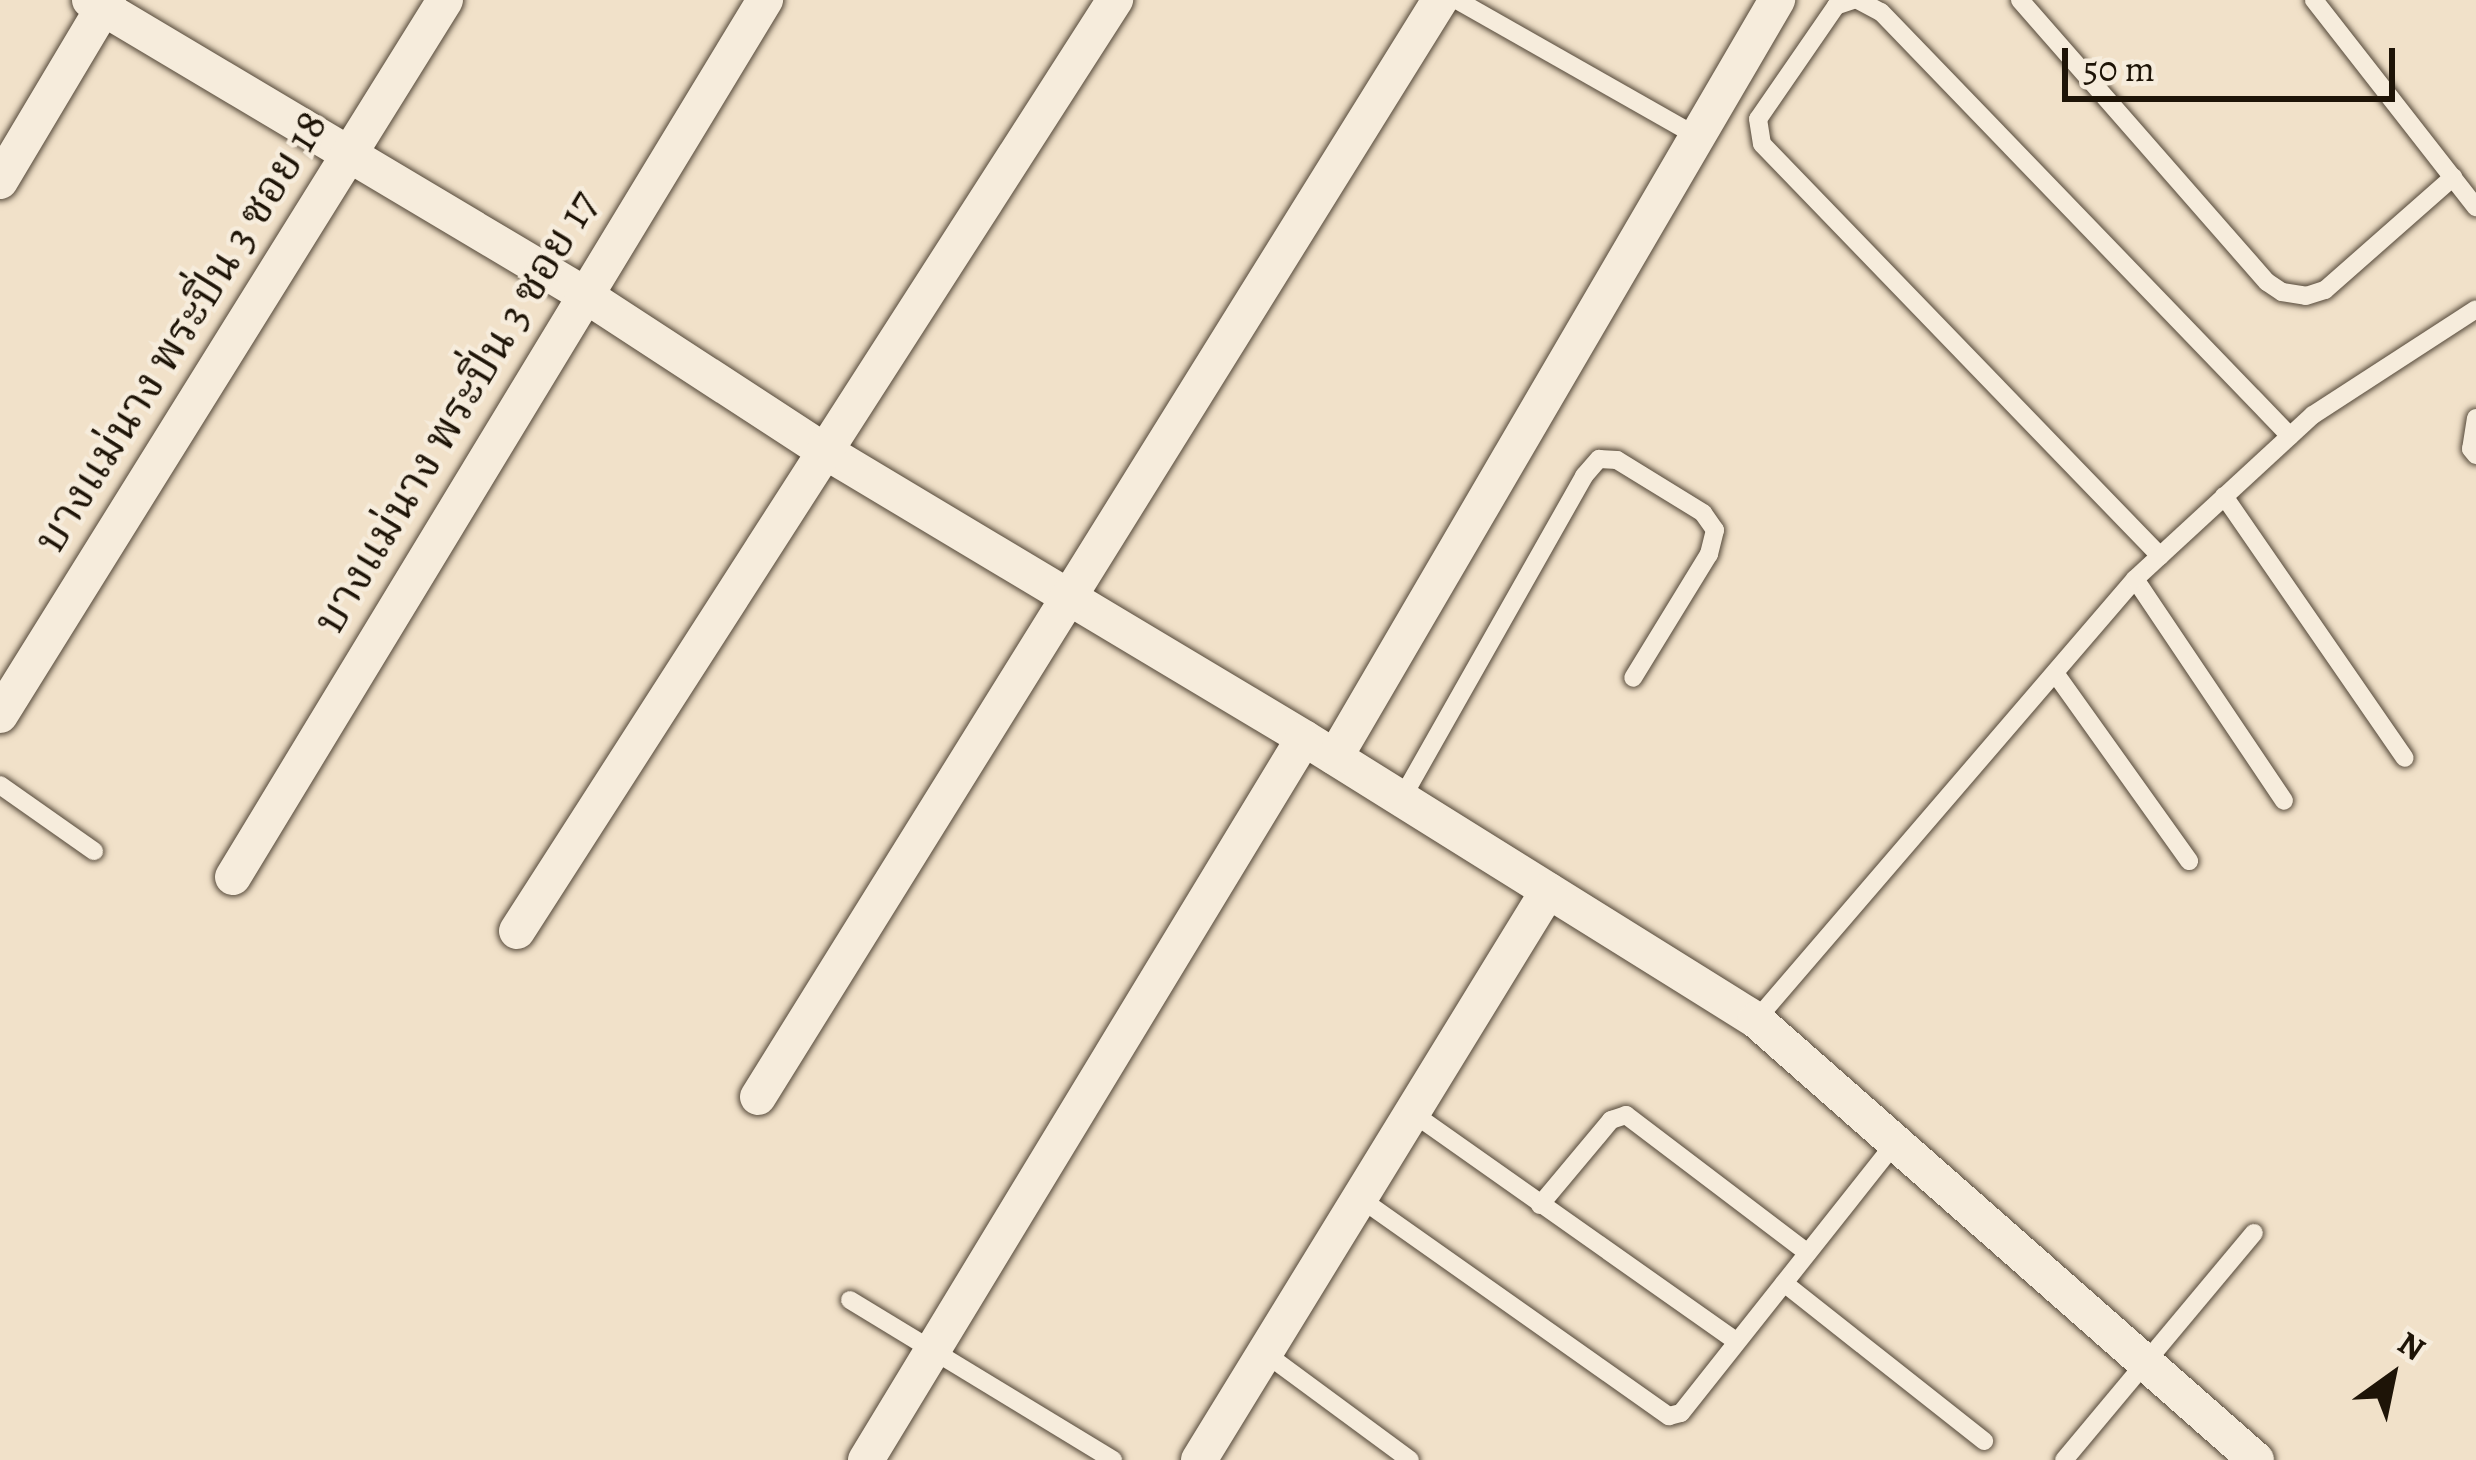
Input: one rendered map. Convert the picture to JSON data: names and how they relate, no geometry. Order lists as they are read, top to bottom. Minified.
{"streets":{"street":["บางแม่นาง พระปิ่น 3 ซอย 18","บางแม่นาง พระปิ่น 3 ซอย 17"]},"scale_bar":"50 m","north":"top right"}
